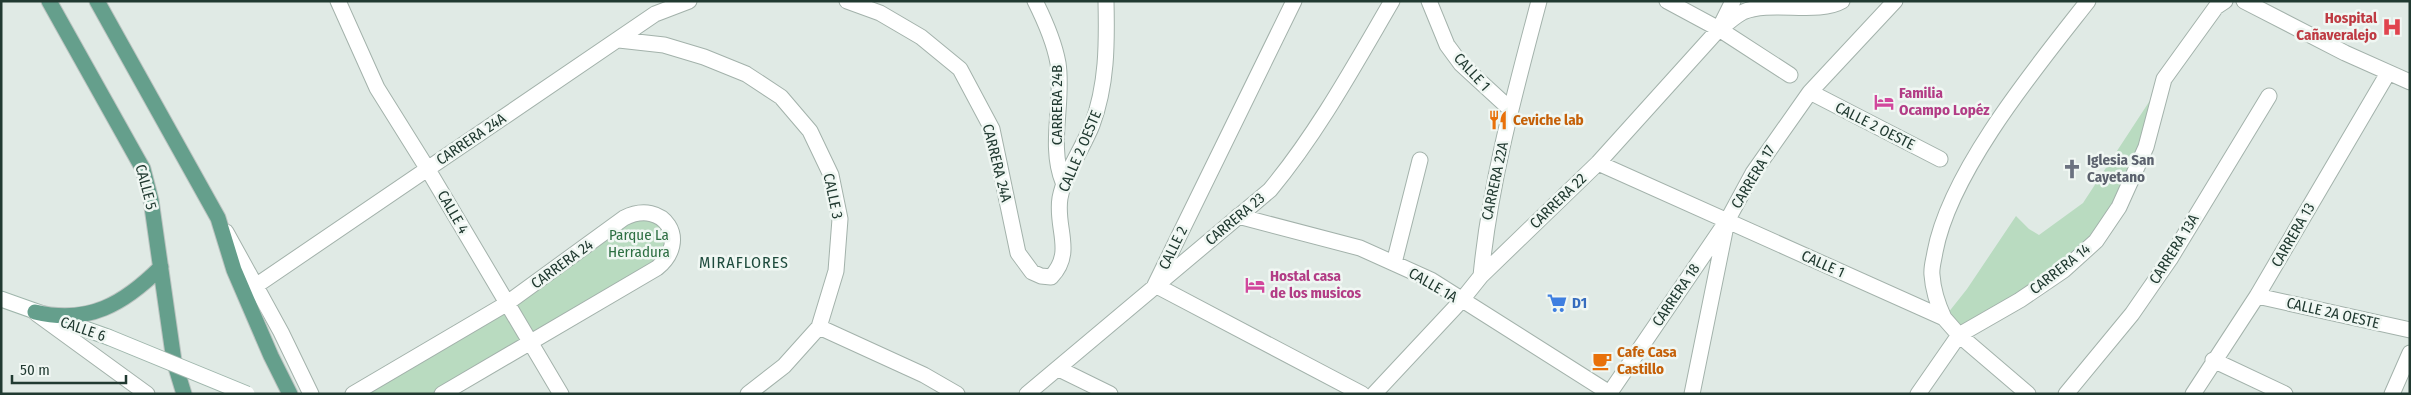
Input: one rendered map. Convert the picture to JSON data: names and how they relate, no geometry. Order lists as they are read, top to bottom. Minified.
{"streets":{"main road":["CALLE 5"],"street":["CALLE 1","CARRERA 24B","CALLE 2 OESTE","CARRERA 24A","CARRERA 17","CARRERA 22A","CALLE 3","CARRERA 22","CALLE 4","CARRERA 23","CARRERA 13","CALLE 2","CARRERA 13A","CARRERA 24","CARRERA 14","CALLE 1A","CARRERA 18","CALLE 2A OESTE","CALLE 6"]},"crossings":[["CALLE 1","CARRERA 17"],["CALLE 1","CARRERA 22A"],["CALLE 1","CARRERA 22"],["CALLE 1","CARRERA 14"],["CALLE 1","CARRERA 18"],["CARRERA 24B","CALLE 2 OESTE"],["CALLE 2 OESTE","CARRERA 24A"],["CALLE 2 OESTE","CARRERA 17"],["CARRERA 24A","CALLE 3"],["CARRERA 24A","CALLE 4"],["CARRERA 17","CARRERA 18"],["CARRERA 22A","CARRERA 22"],["CARRERA 22","CALLE 1A"],["CALLE 4","CARRERA 24"],["CARRERA 23","CALLE 2"],["CARRERA 23","CALLE 1A"],["CARRERA 13","CALLE 2A OESTE"],["CALLE 1A","CARRERA 18"]],"districts":["MIRAFLORES"],"parks":["Parque La Herradura"],"places":{"hospital":["Hospital Cañaveralejo"],"hotel":["Familia Ocampo Lopéz","Hostal casa de los musicos"],"restaurant":["Ceviche lab"],"church":["Iglesia San Cayetano"],"supermarket":["D1"],"cafe":["Cafe Casa Castillo"]},"scale_bar":"50 m"}
